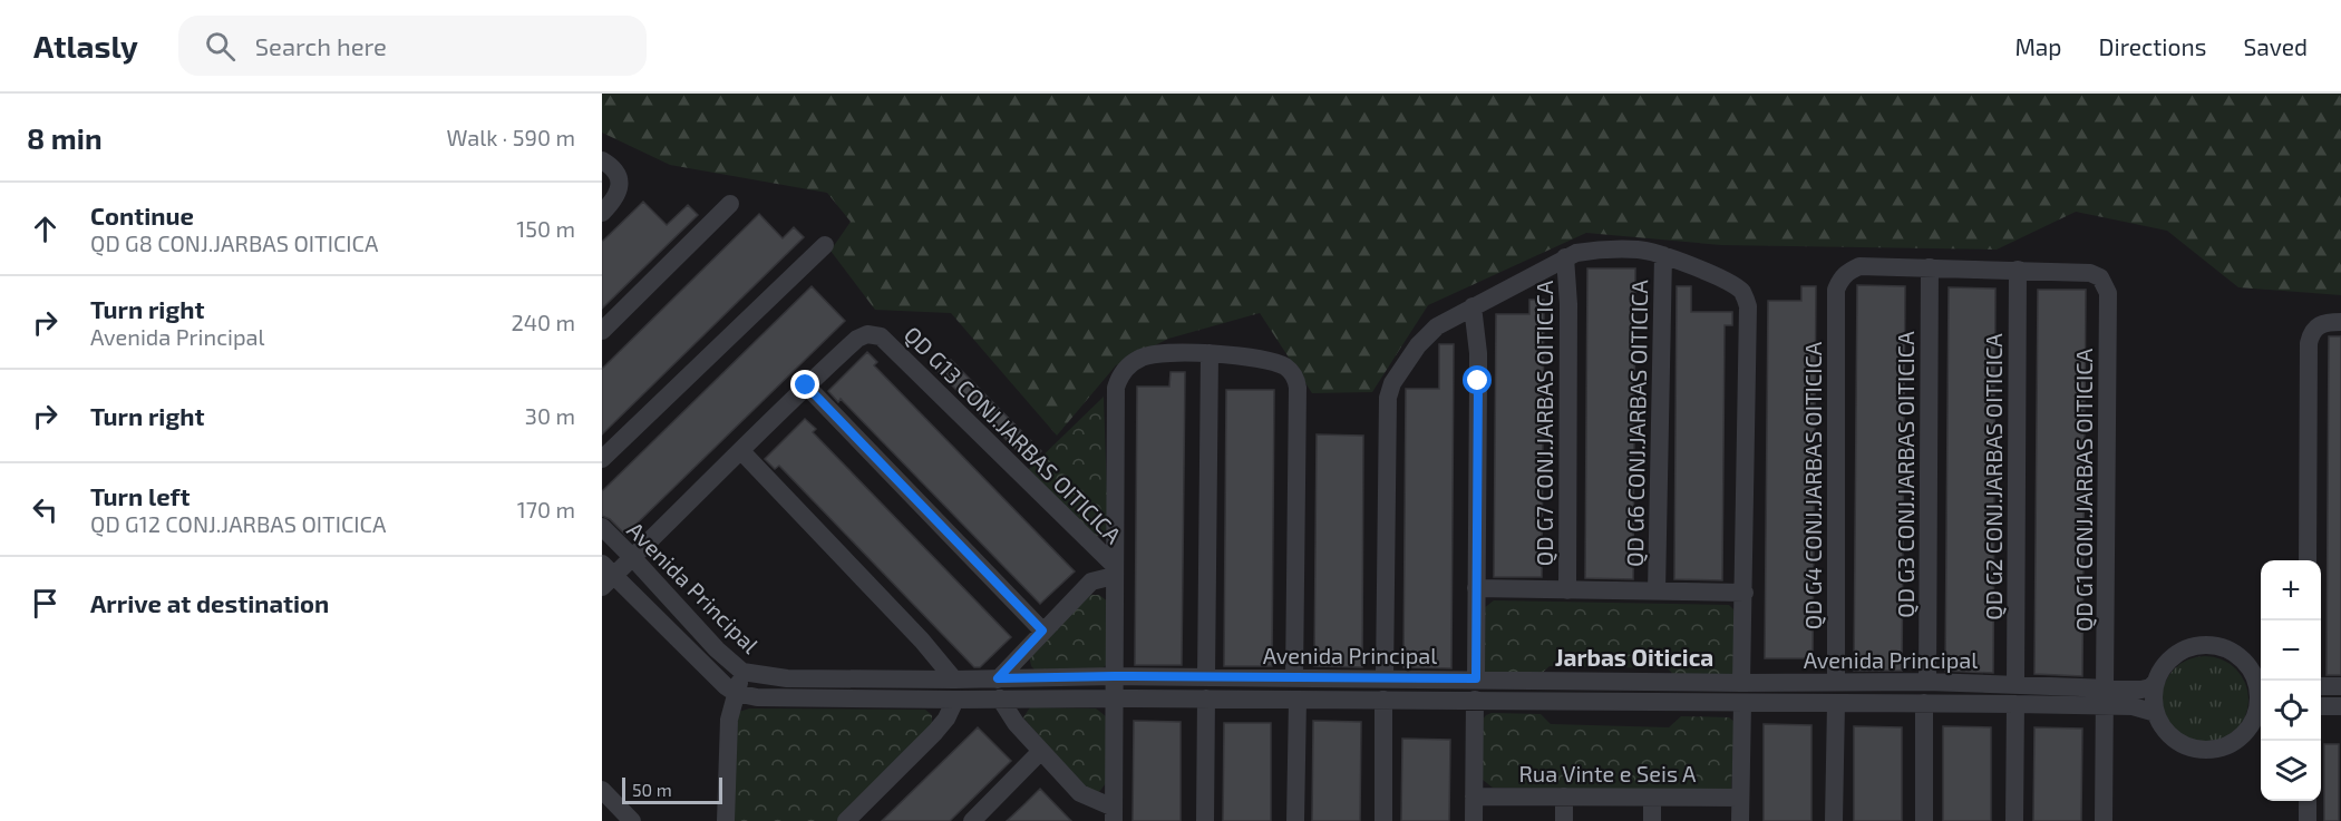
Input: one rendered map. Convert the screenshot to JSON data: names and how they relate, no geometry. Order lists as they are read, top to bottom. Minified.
{"streets":{"street":["QD G7 CONJ.JARBAS OITICICA","QD G6 CONJ.JARBAS OITICICA","QD G13 CONJ.JARBAS OITICICA","QD G3 CONJ.JARBAS OITICICA","QD G2 CONJ.JARBAS OITICICA","QD G4 CONJ.JARBAS OITICICA","QD G1 CONJ.JARBAS OITICICA","Avenida Principal","Rua Vinte e Seis A"]},"crossings":[["QD G3 CONJ.JARBAS OITICICA","QD G4 CONJ.JARBAS OITICICA"],["QD G3 CONJ.JARBAS OITICICA","Avenida Principal"],["QD G2 CONJ.JARBAS OITICICA","QD G1 CONJ.JARBAS OITICICA"],["QD G2 CONJ.JARBAS OITICICA","Avenida Principal"],["QD G4 CONJ.JARBAS OITICICA","Avenida Principal"],["QD G1 CONJ.JARBAS OITICICA","Avenida Principal"]],"districts":["Jarbas Oiticica"],"scale_bar":"50 m","page":{"header":"Atlasly","search":"Search here","nav":["Map","Directions","Saved"],"heading":["8 min","Walk · 590 m"],"list":[["Continue","QD G8 CONJ.JARBAS OITICICA","150 m"],["Turn right","Avenida Principal","240 m"],["Turn right","30 m"],["Turn left","QD G12 CONJ.JARBAS OITICICA","170 m"],"Arrive at destination"],"map_buttons":["+","−"],"scale":"50 m"}}
